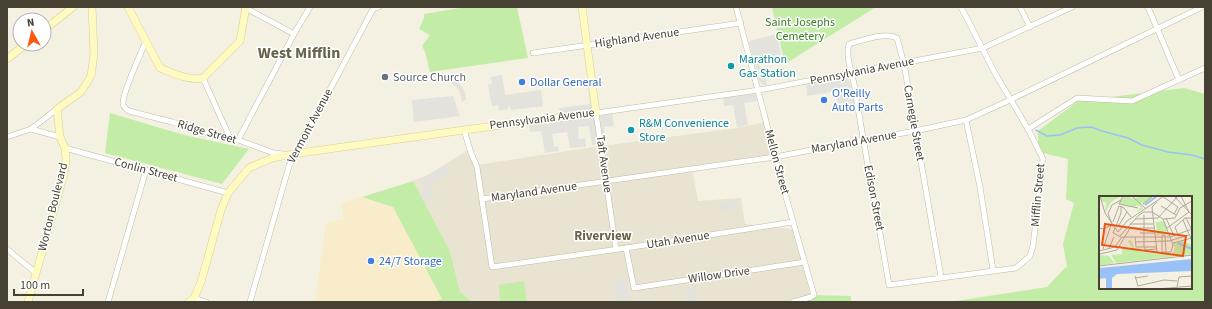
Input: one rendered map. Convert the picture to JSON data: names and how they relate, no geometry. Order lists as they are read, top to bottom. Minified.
{"streets":{"street":["Highland Avenue","Pennsylvania Avenue","Carnegie Street","Vermont Avenue","Ridge Street","Maryland Avenue","Mellon Street","Taft Avenue","Conlin Street","Mifflin Street","Edison Street","Worton Boulevard","Utah Avenue","Willow Drive"]},"crossings":[["Highland Avenue","Mellon Street"],["Highland Avenue","Taft Avenue"],["Pennsylvania Avenue","Carnegie Street"],["Pennsylvania Avenue","Vermont Avenue"],["Pennsylvania Avenue","Ridge Street"],["Pennsylvania Avenue","Mellon Street"],["Pennsylvania Avenue","Taft Avenue"],["Pennsylvania Avenue","Conlin Street"],["Pennsylvania Avenue","Mifflin Street"],["Pennsylvania Avenue","Edison Street"],["Carnegie Street","Maryland Avenue"],["Carnegie Street","Mifflin Street"],["Carnegie Street","Edison Street"],["Vermont Avenue","Ridge Street"],["Maryland Avenue","Mellon Street"],["Maryland Avenue","Taft Avenue"],["Maryland Avenue","Mifflin Street"],["Maryland Avenue","Edison Street"],["Maryland Avenue","Utah Avenue"],["Mellon Street","Utah Avenue"],["Mellon Street","Willow Drive"],["Taft Avenue","Utah Avenue"],["Conlin Street","Worton Boulevard"],["Mifflin Street","Edison Street"],["Utah Avenue","Willow Drive"]],"districts":["West Mifflin","Riverview"],"parks":["Saint Josephs Cemetery"],"places":["Marathon Gas Station","Source Church","Dollar General","O'Reilly Auto Parts","R&M Convenience Store","24/7 Storage"],"scale_bar":"100 m","north":"top"}
